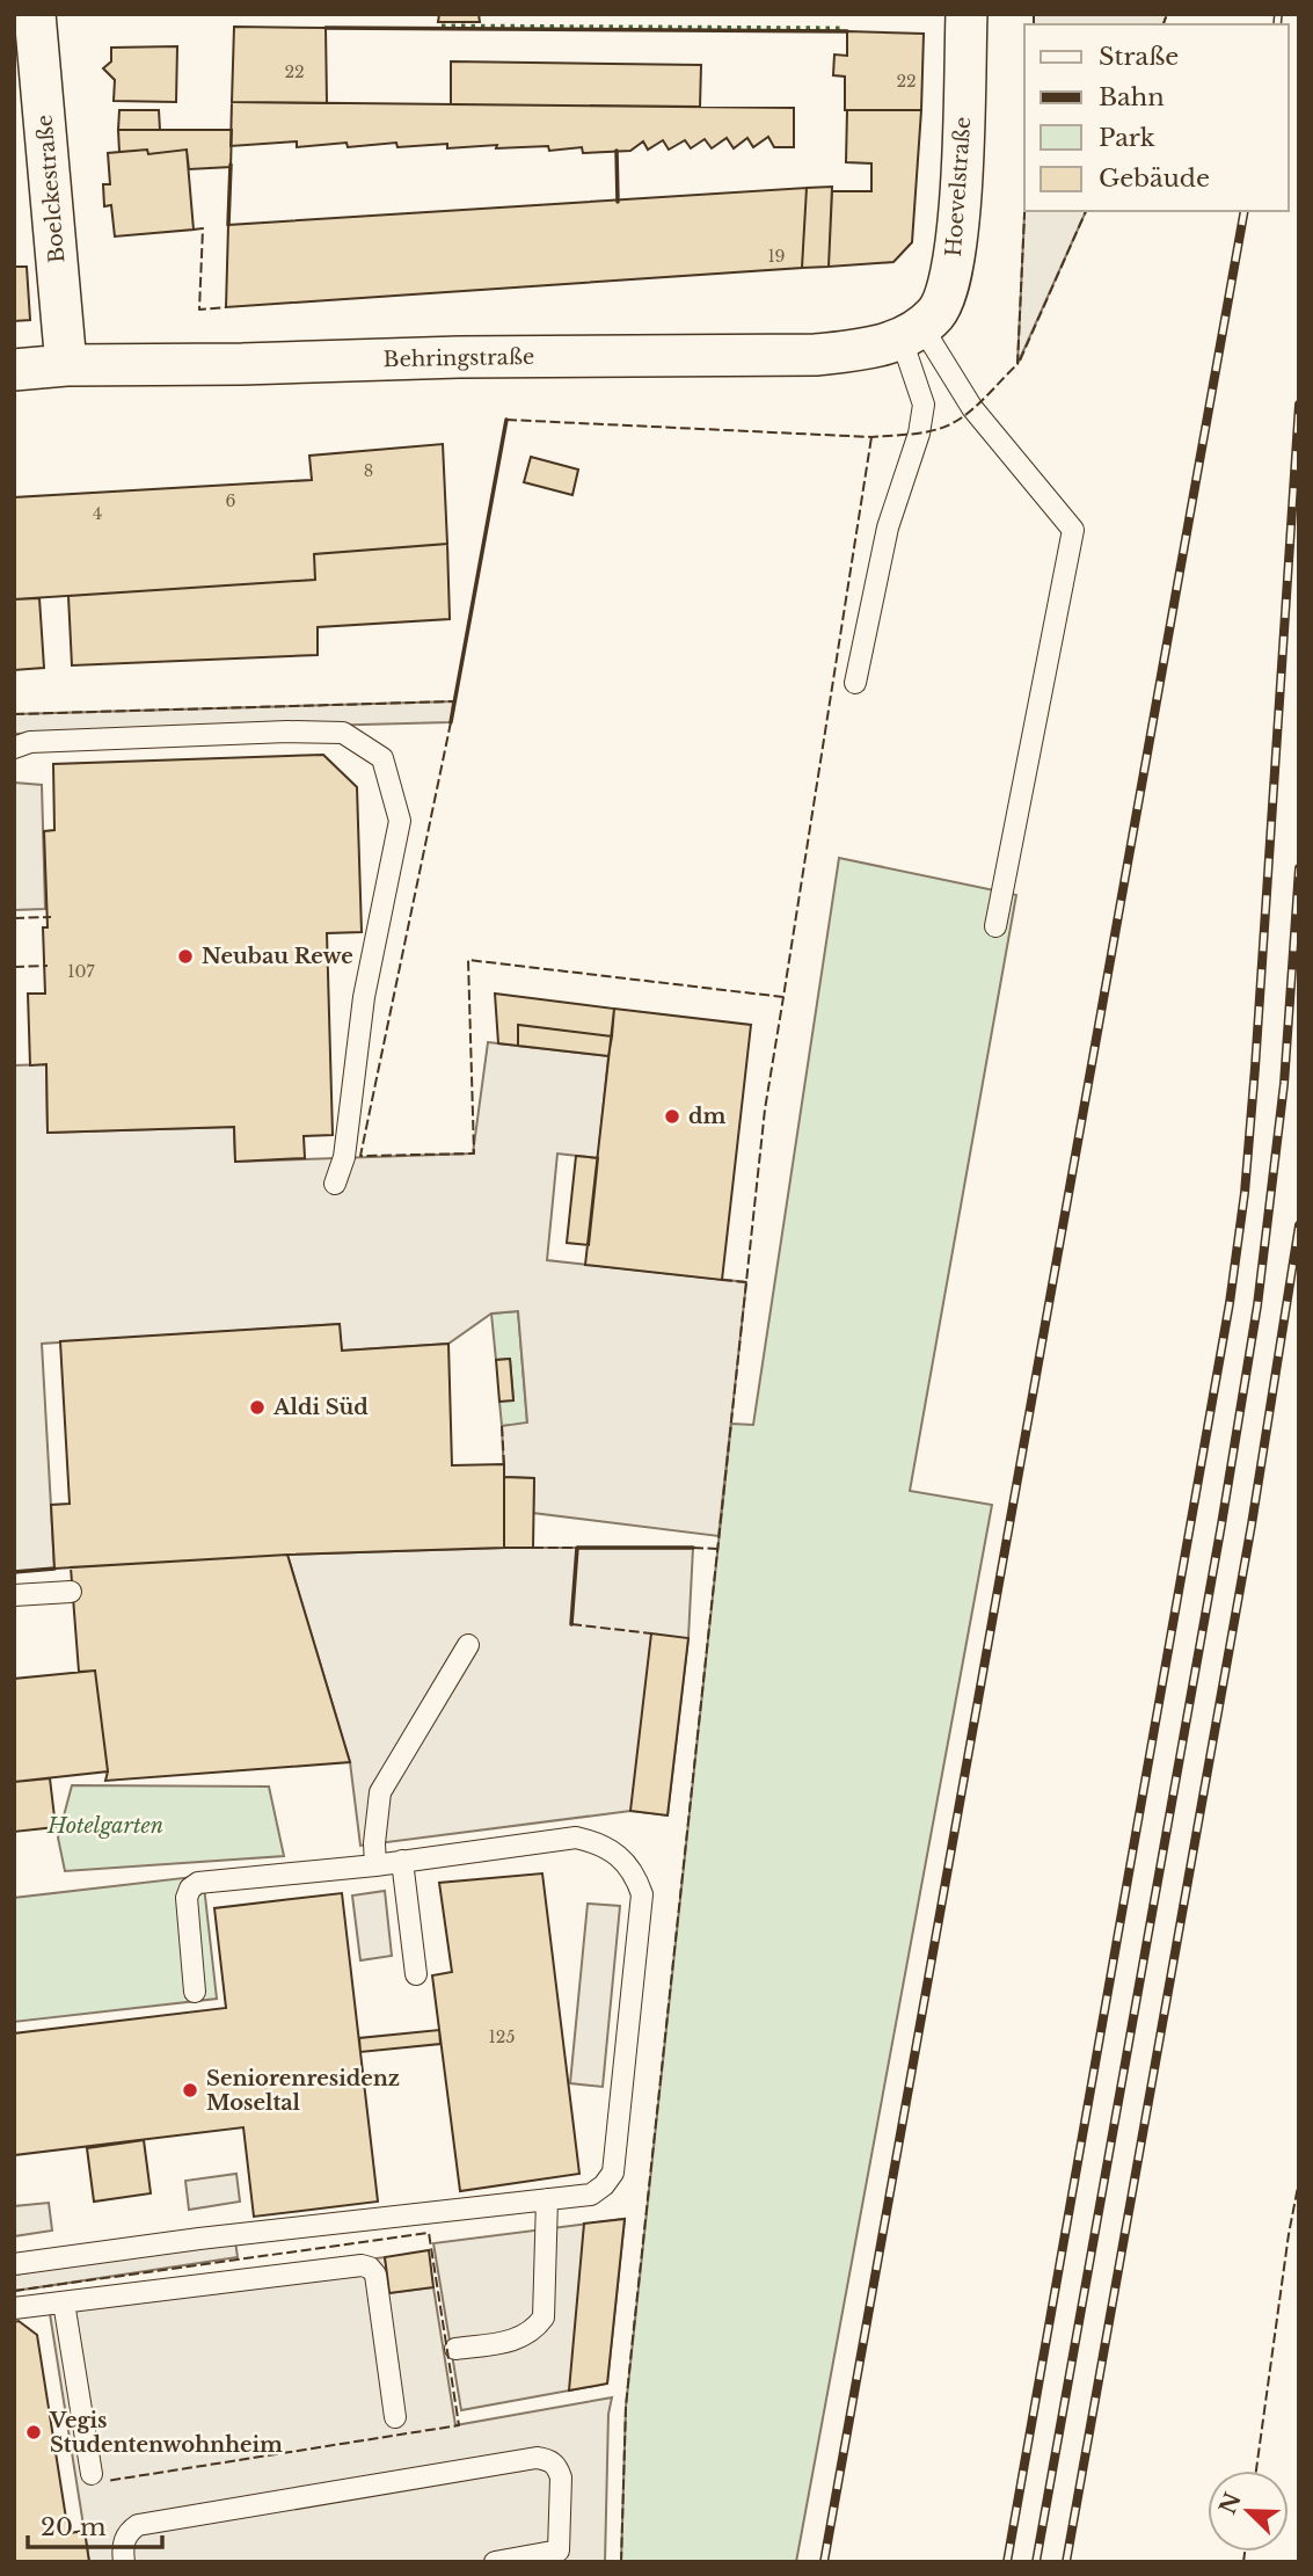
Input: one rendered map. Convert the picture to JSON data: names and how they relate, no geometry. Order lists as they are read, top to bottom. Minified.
{"streets":{"street":["Hoevelstraße","Boelckestraße","Behringstraße"]},"crossings":[["Hoevelstraße","Behringstraße"],["Boelckestraße","Behringstraße"]],"parks":["Hotelgarten"],"places":["Neubau Rewe","dm","Aldi Süd","Seniorenresidenz Moseltal","Vegis Studentenwohnheim"],"house_numbers":["22","22","19","8","6","4","107","125"],"legend":["Straße","Bahn","Park","Gebäude"],"scale_bar":"20 m","north":"top left"}
